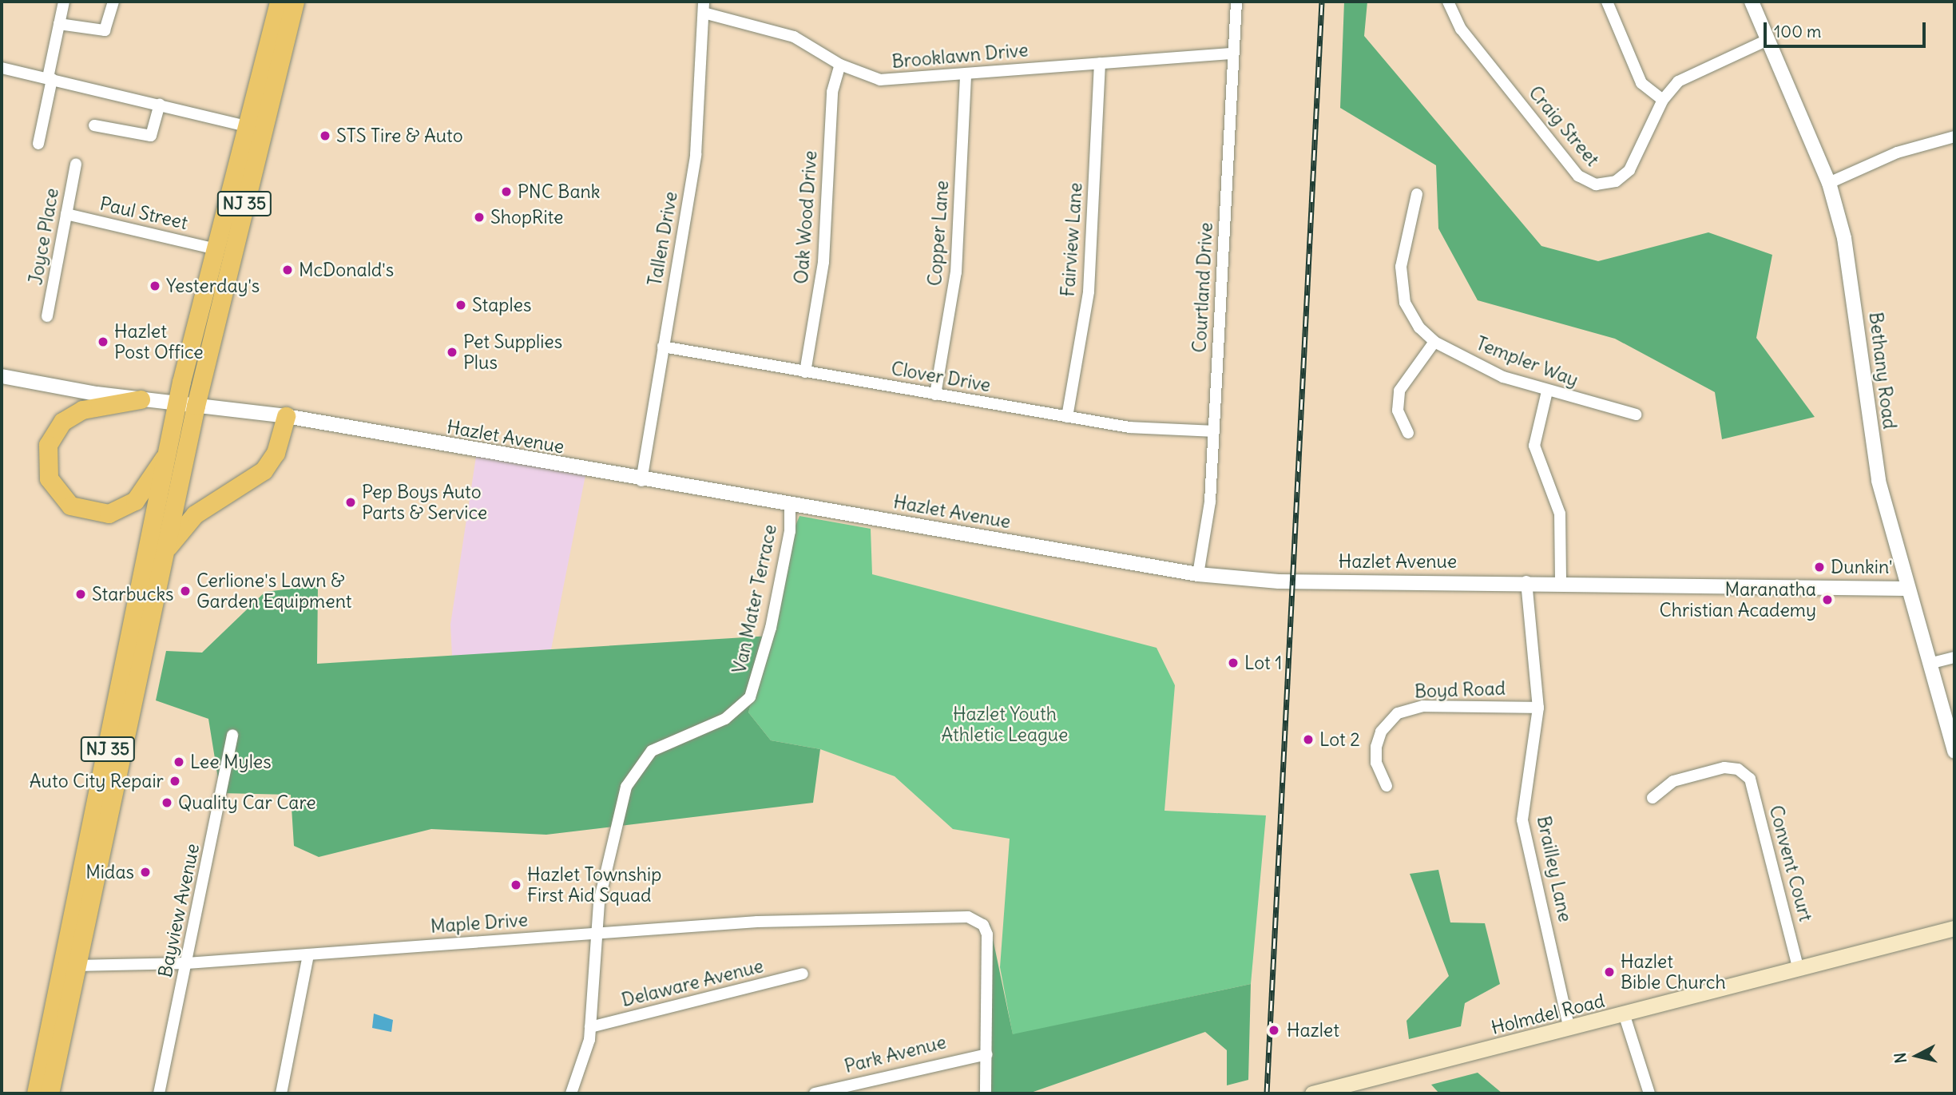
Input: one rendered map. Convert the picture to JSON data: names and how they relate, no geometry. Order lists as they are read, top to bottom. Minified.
{"streets":{"highway":["NJ 35"],"main road":["Holmdel Road"],"street":["Brooklawn Drive","Craig Street","Paul Street","Oak Wood Drive","Copper Lane","Joyce Place","Tallen Drive","Fairview Lane","Courtland Drive","Templer Way","Bethany Road","Clover Drive","Hazlet Avenue","Van Mater Terrace","Boyd Road","Convent Court","Brailley Lane","Bayview Avenue","Maple Drive","Delaware Avenue","Park Avenue"]},"crossings":[["Brooklawn Drive","Oak Wood Drive"],["Brooklawn Drive","Copper Lane"],["Brooklawn Drive","Tallen Drive"],["Brooklawn Drive","Fairview Lane"],["Brooklawn Drive","Courtland Drive"],["Craig Street","Bethany Road"],["NJ 35","Paul Street"],["NJ 35","Hazlet Avenue"],["NJ 35","Maple Drive"],["Paul Street","Joyce Place"],["Oak Wood Drive","Clover Drive"],["Copper Lane","Clover Drive"],["Tallen Drive","Clover Drive"],["Tallen Drive","Hazlet Avenue"],["Fairview Lane","Clover Drive"],["Courtland Drive","Clover Drive"],["Courtland Drive","Hazlet Avenue"],["Bethany Road","Hazlet Avenue"],["Hazlet Avenue","Van Mater Terrace"],["Hazlet Avenue","Brailley Lane"],["Van Mater Terrace","Maple Drive"],["Van Mater Terrace","Delaware Avenue"],["Boyd Road","Brailley Lane"],["Convent Court","Holmdel Road"],["Brailley Lane","Holmdel Road"],["Bayview Avenue","Maple Drive"],["Maple Drive","Park Avenue"]],"parks":["Hazlet Youth Athletic League"],"places":["STS Tire & Auto","PNC Bank","ShopRite","McDonald's","Yesterday's","Staples","Hazlet Post Office","Pet Supplies Plus","Pep Boys Auto Parts & Service","Dunkin'","Cerlione's Lawn & Garden Equipment","Starbucks","Maranatha Christian Academy","Lot 1","Lot 2","Lee Myles","Auto City Repair","Quality Car Care","Midas","Hazlet Township First Aid Squad","Hazlet Bible Church","Hazlet"],"scale_bar":"100 m","north":"left"}
